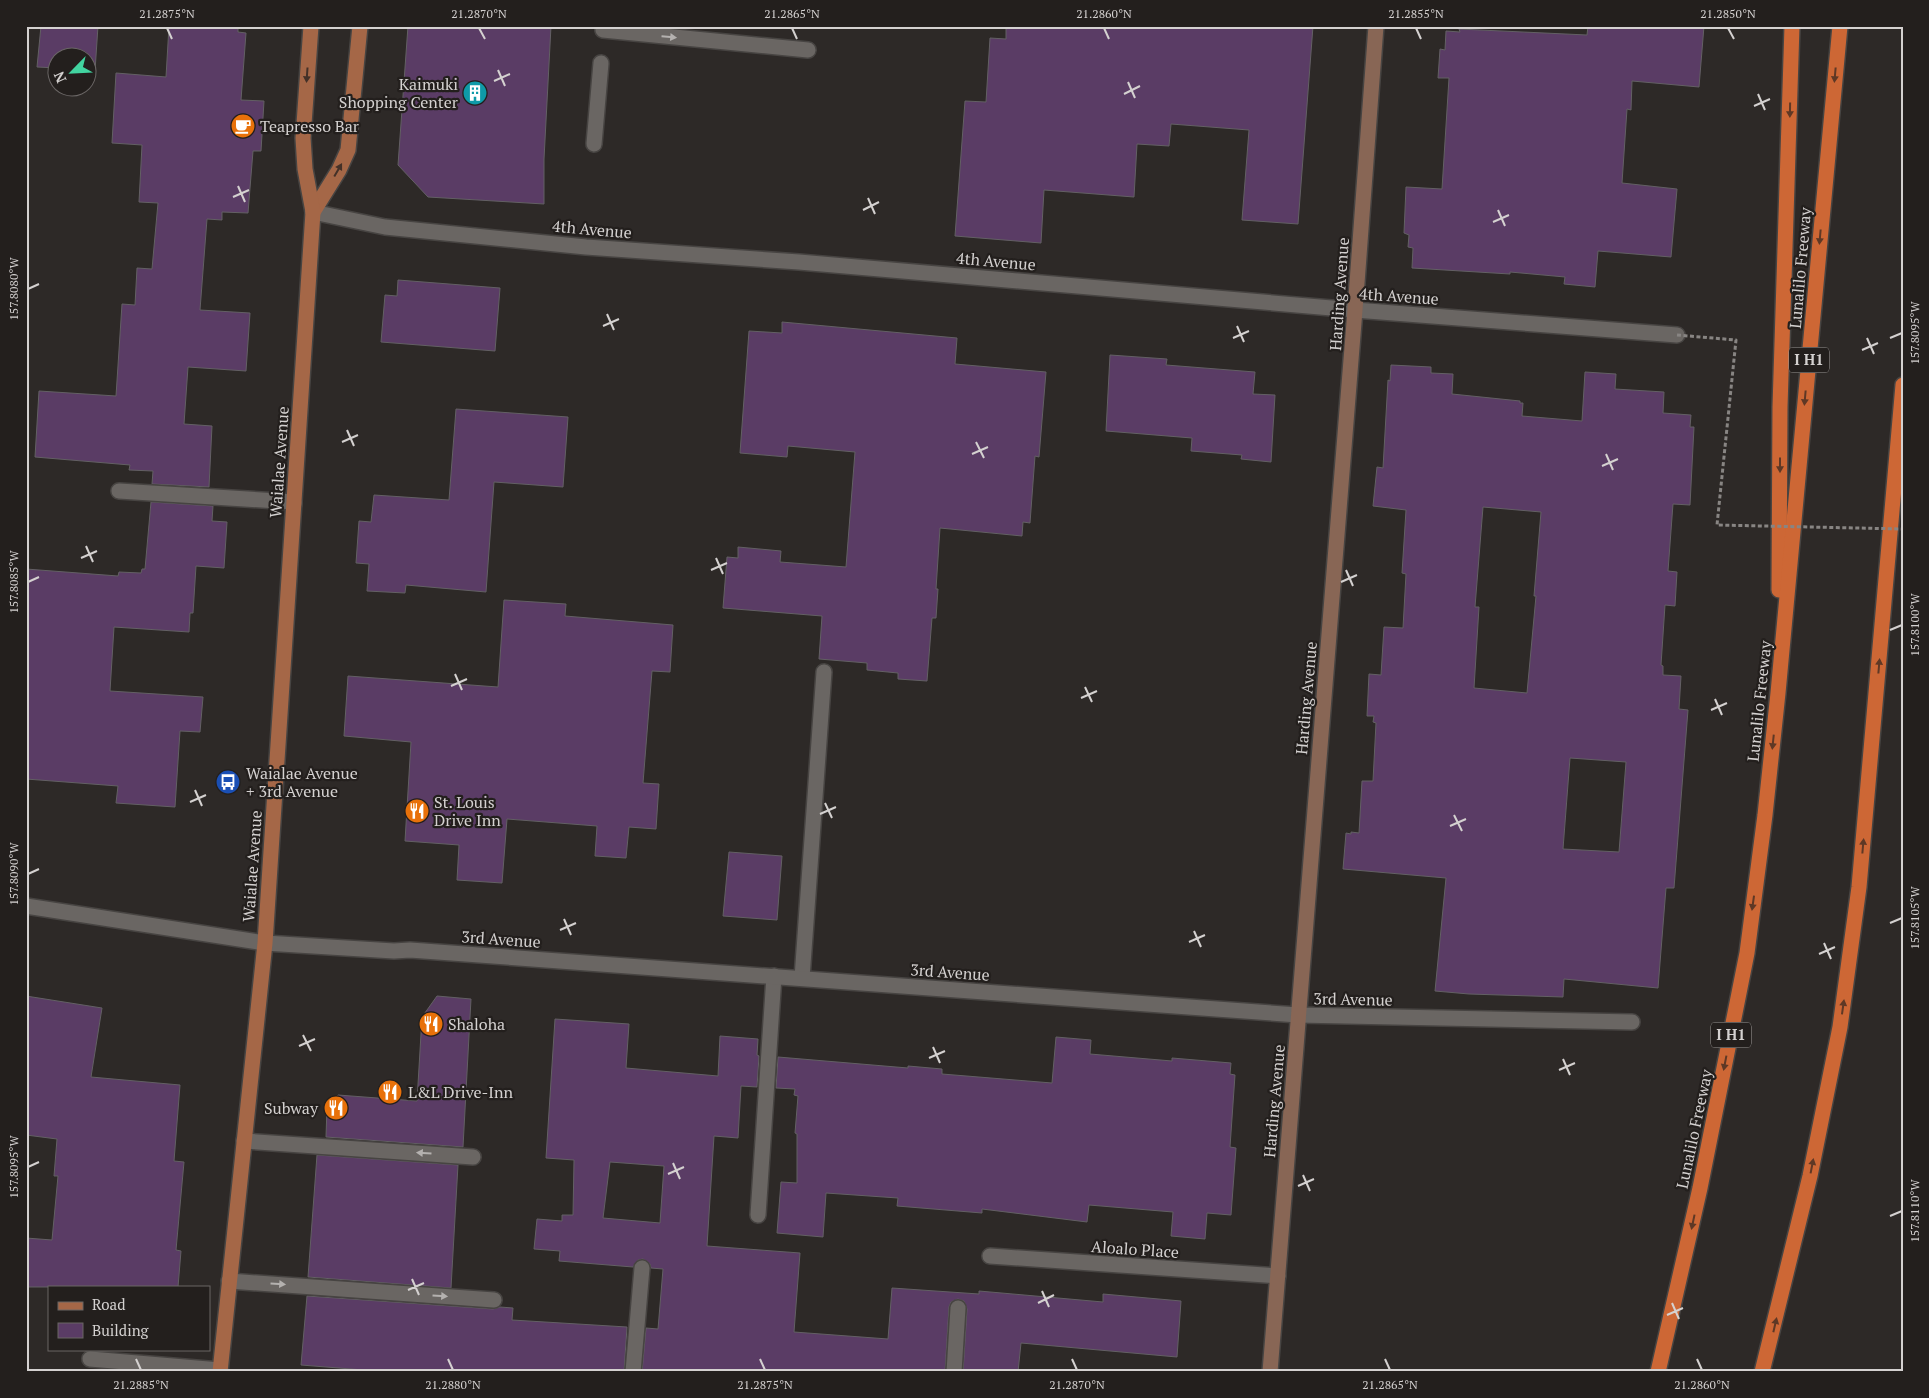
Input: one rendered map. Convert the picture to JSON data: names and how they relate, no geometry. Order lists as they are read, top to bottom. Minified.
{"streets":{"highway":["Lunalilo Freeway","I H1"],"main road":["Waialae Avenue"],"street":["4th Avenue","Harding Avenue","3rd Avenue","Aloalo Place"]},"crossings":[["4th Avenue","Harding Avenue"],["4th Avenue","Waialae Avenue"],["Harding Avenue","3rd Avenue"],["Harding Avenue","Aloalo Place"],["Waialae Avenue","3rd Avenue"]],"places":{"building":["Kaimuki Shopping Center"],"cafe":["Teapresso Bar"],"bus stop":["Waialae Avenue + 3rd Avenue"],"restaurant":["St. Louis Drive Inn","Shaloha","L&L Drive-Inn","Subway"]},"legend":["Road","Building"],"north":"bottom left","coordinates":["21.2875°N","21.2870°N","21.2865°N","21.2860°N","21.2855°N","21.2850°N","157.8080°W","157.8095°W","157.8085°W","157.8100°W","157.8090°W","157.8105°W","157.8110°W","21.2885°N","21.2880°N"]}
